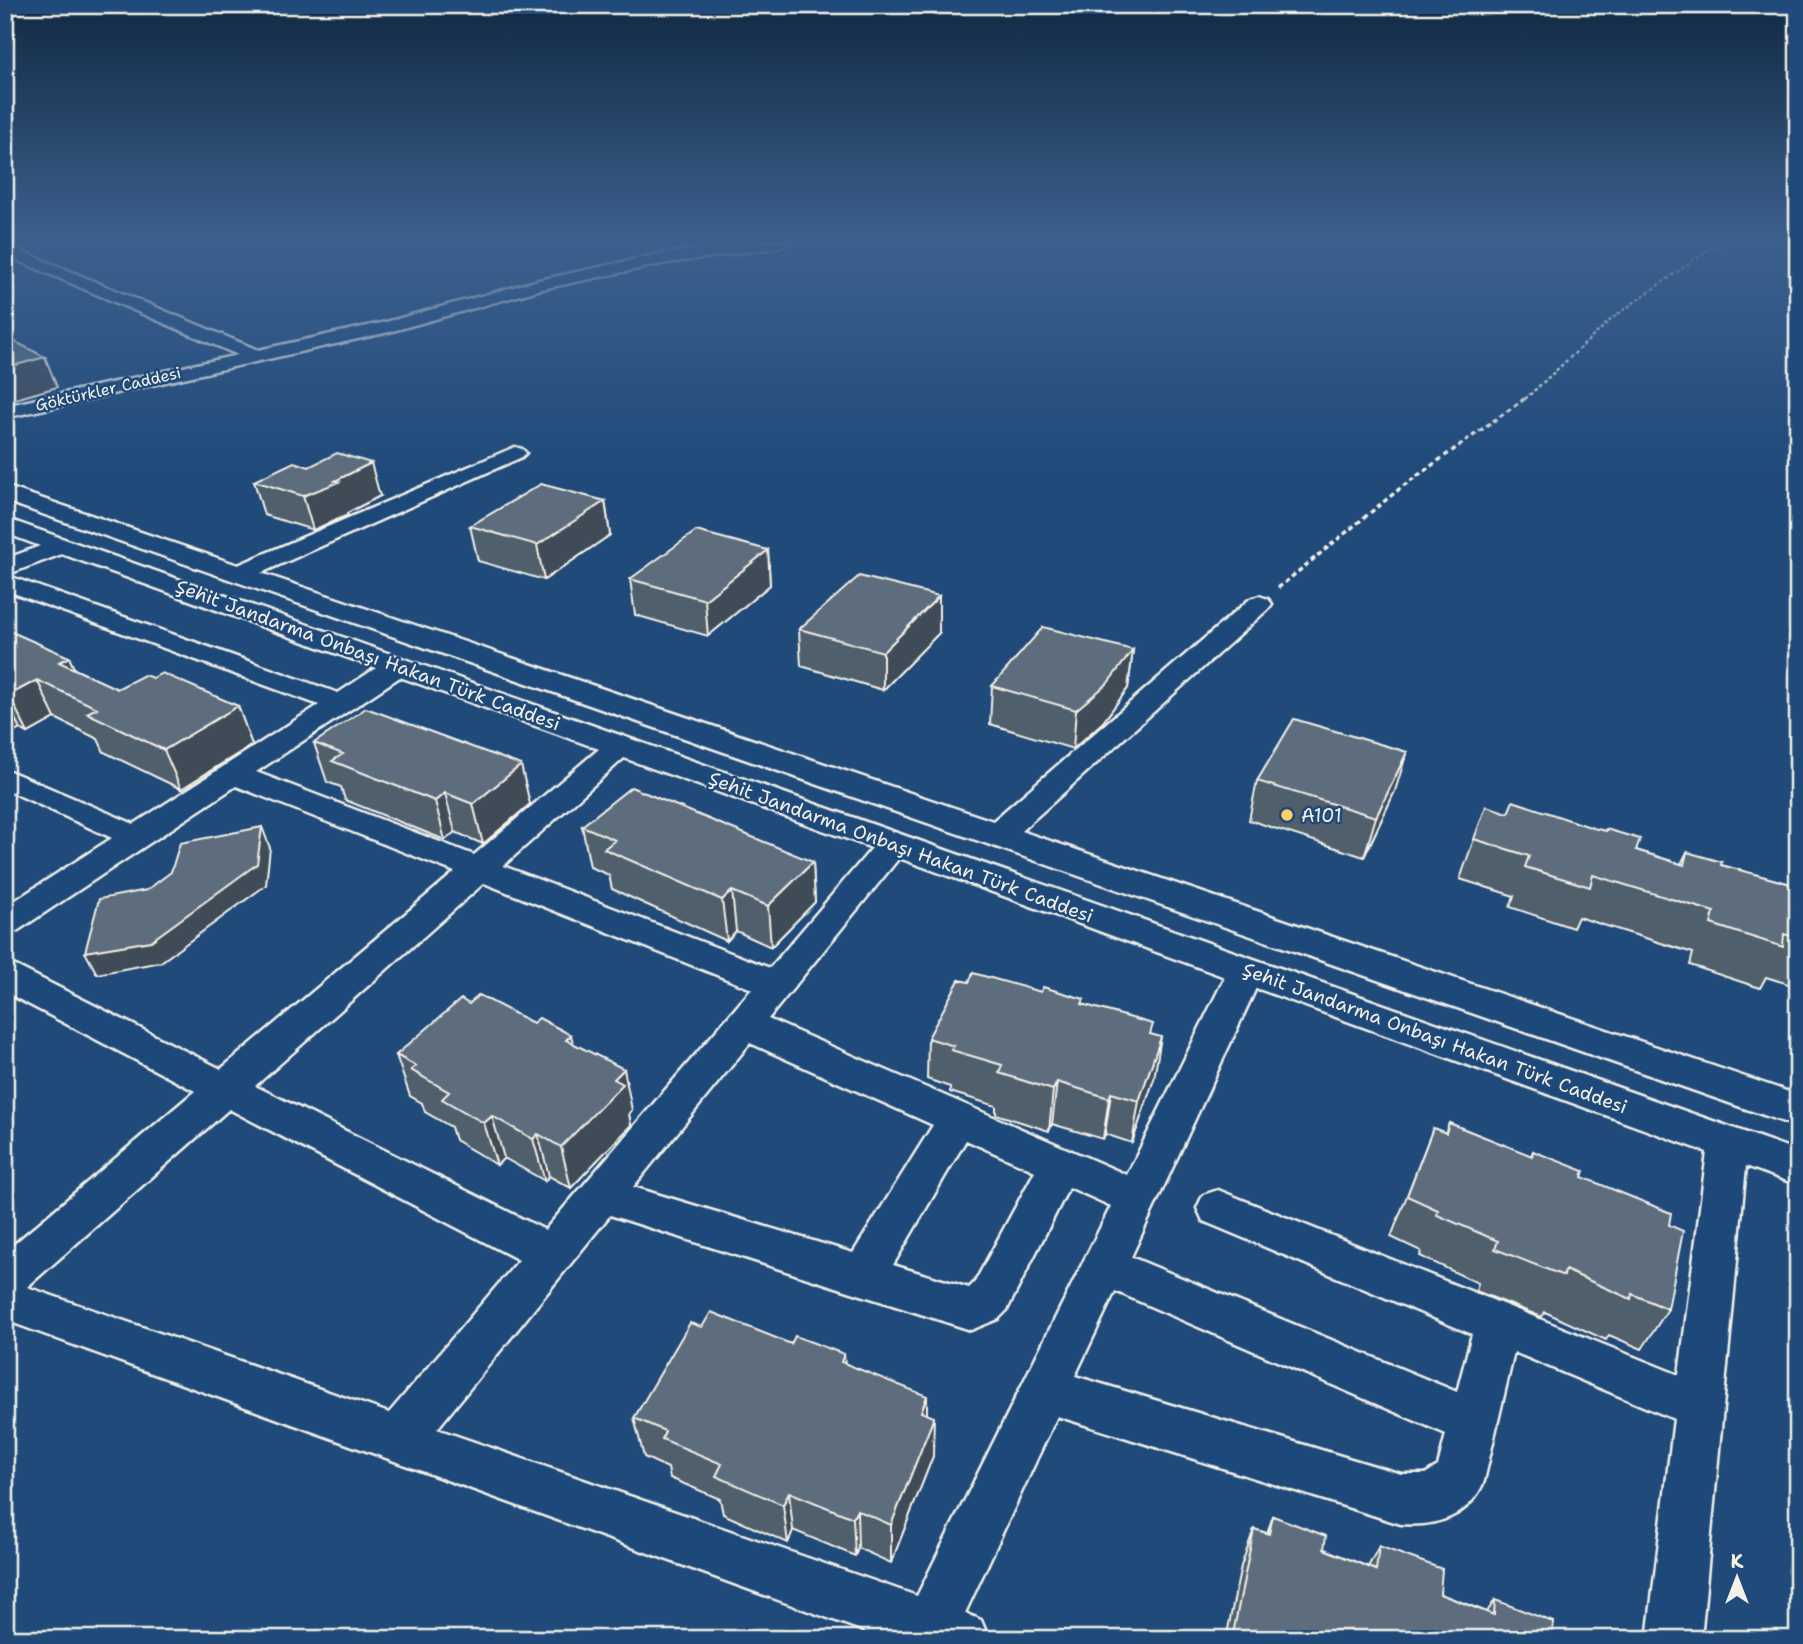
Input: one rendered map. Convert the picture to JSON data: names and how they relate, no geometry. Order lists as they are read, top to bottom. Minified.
{"streets":{"street":["Göktürkler Caddesi","Şehit Jandarma Onbaşı Hakan Türk Caddesi"]},"places":["A101"],"north":"top"}
